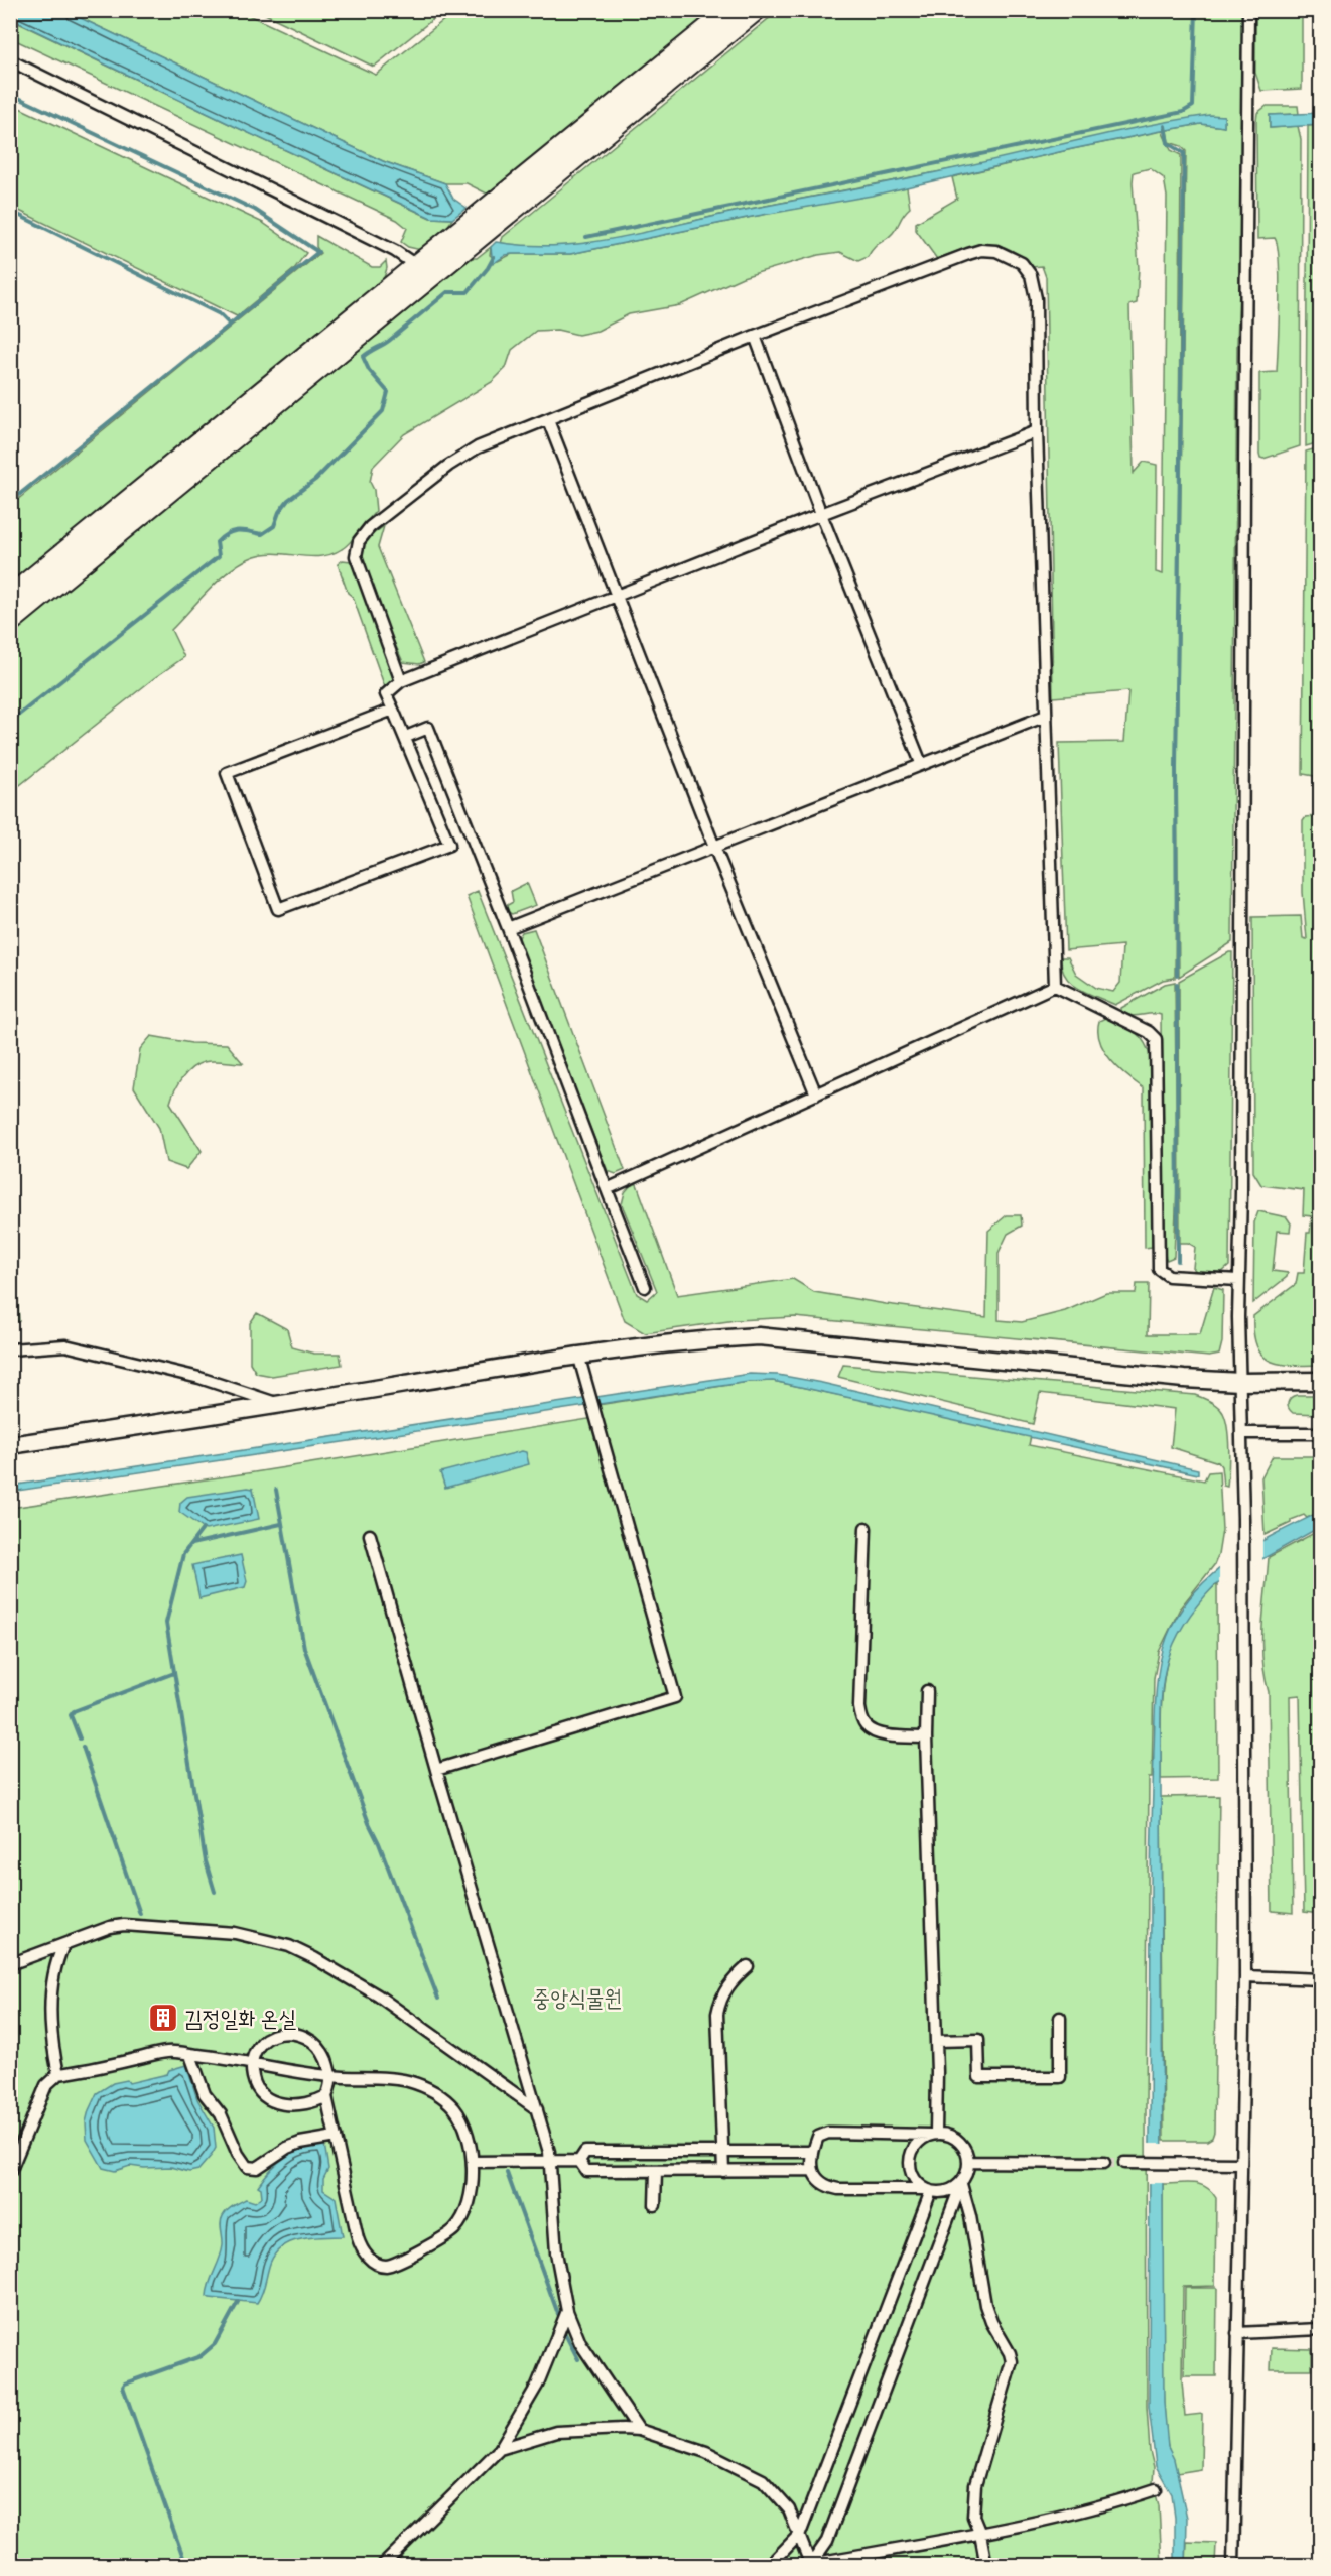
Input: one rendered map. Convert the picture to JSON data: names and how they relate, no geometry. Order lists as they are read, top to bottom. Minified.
{"parks":["중앙식물원"],"places":{"building":["김정일화 온실"]}}
